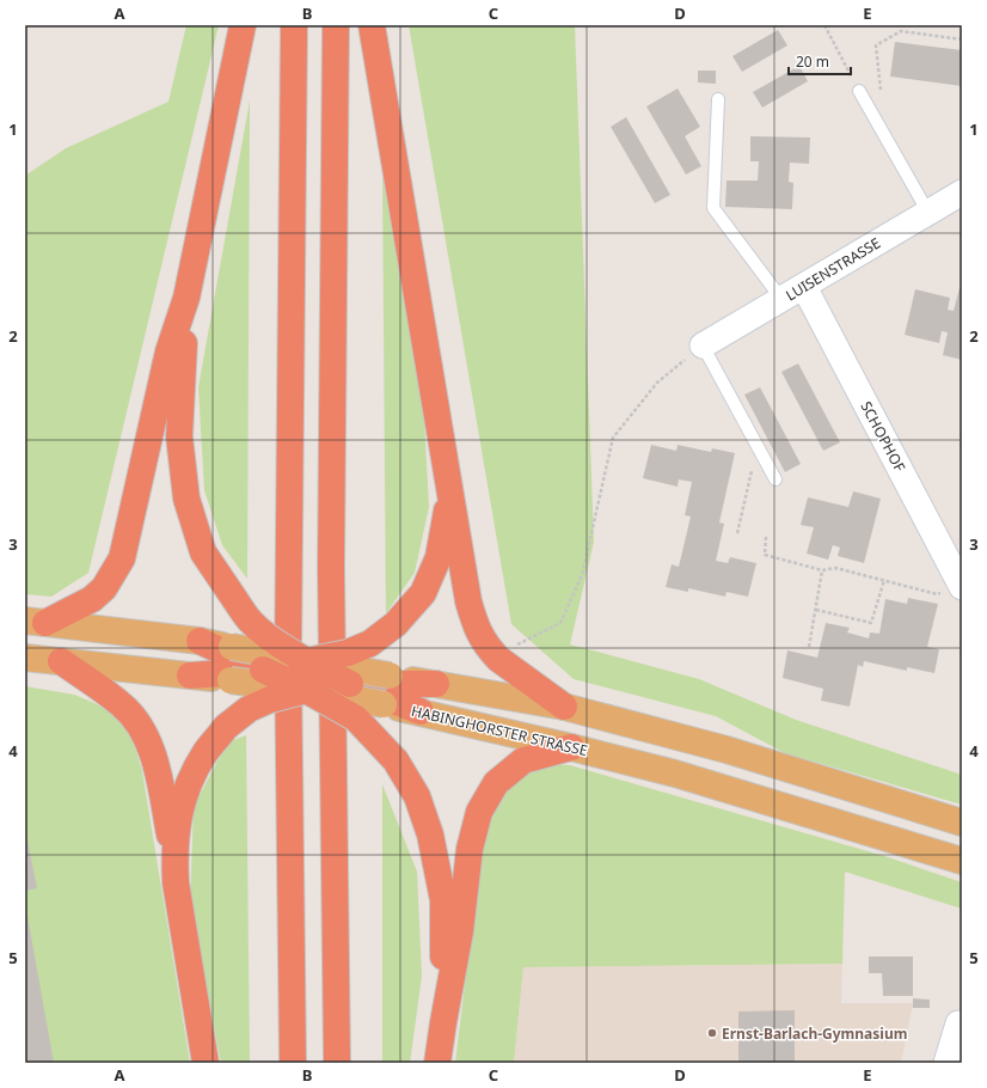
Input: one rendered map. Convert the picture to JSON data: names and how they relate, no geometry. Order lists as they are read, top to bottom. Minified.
{"streets":{"main road":["HABINGHORSTER STRASSE"],"street":["LUISENSTRASSE","SCHOPHOF"]},"crossings":[["LUISENSTRASSE","SCHOPHOF"]],"places":["Ernst-Barlach-Gymnasium"],"scale_bar":"20 m","grid":{"columns":["A","B","C","D","E"],"rows":["1","2","3","4","5"]}}
